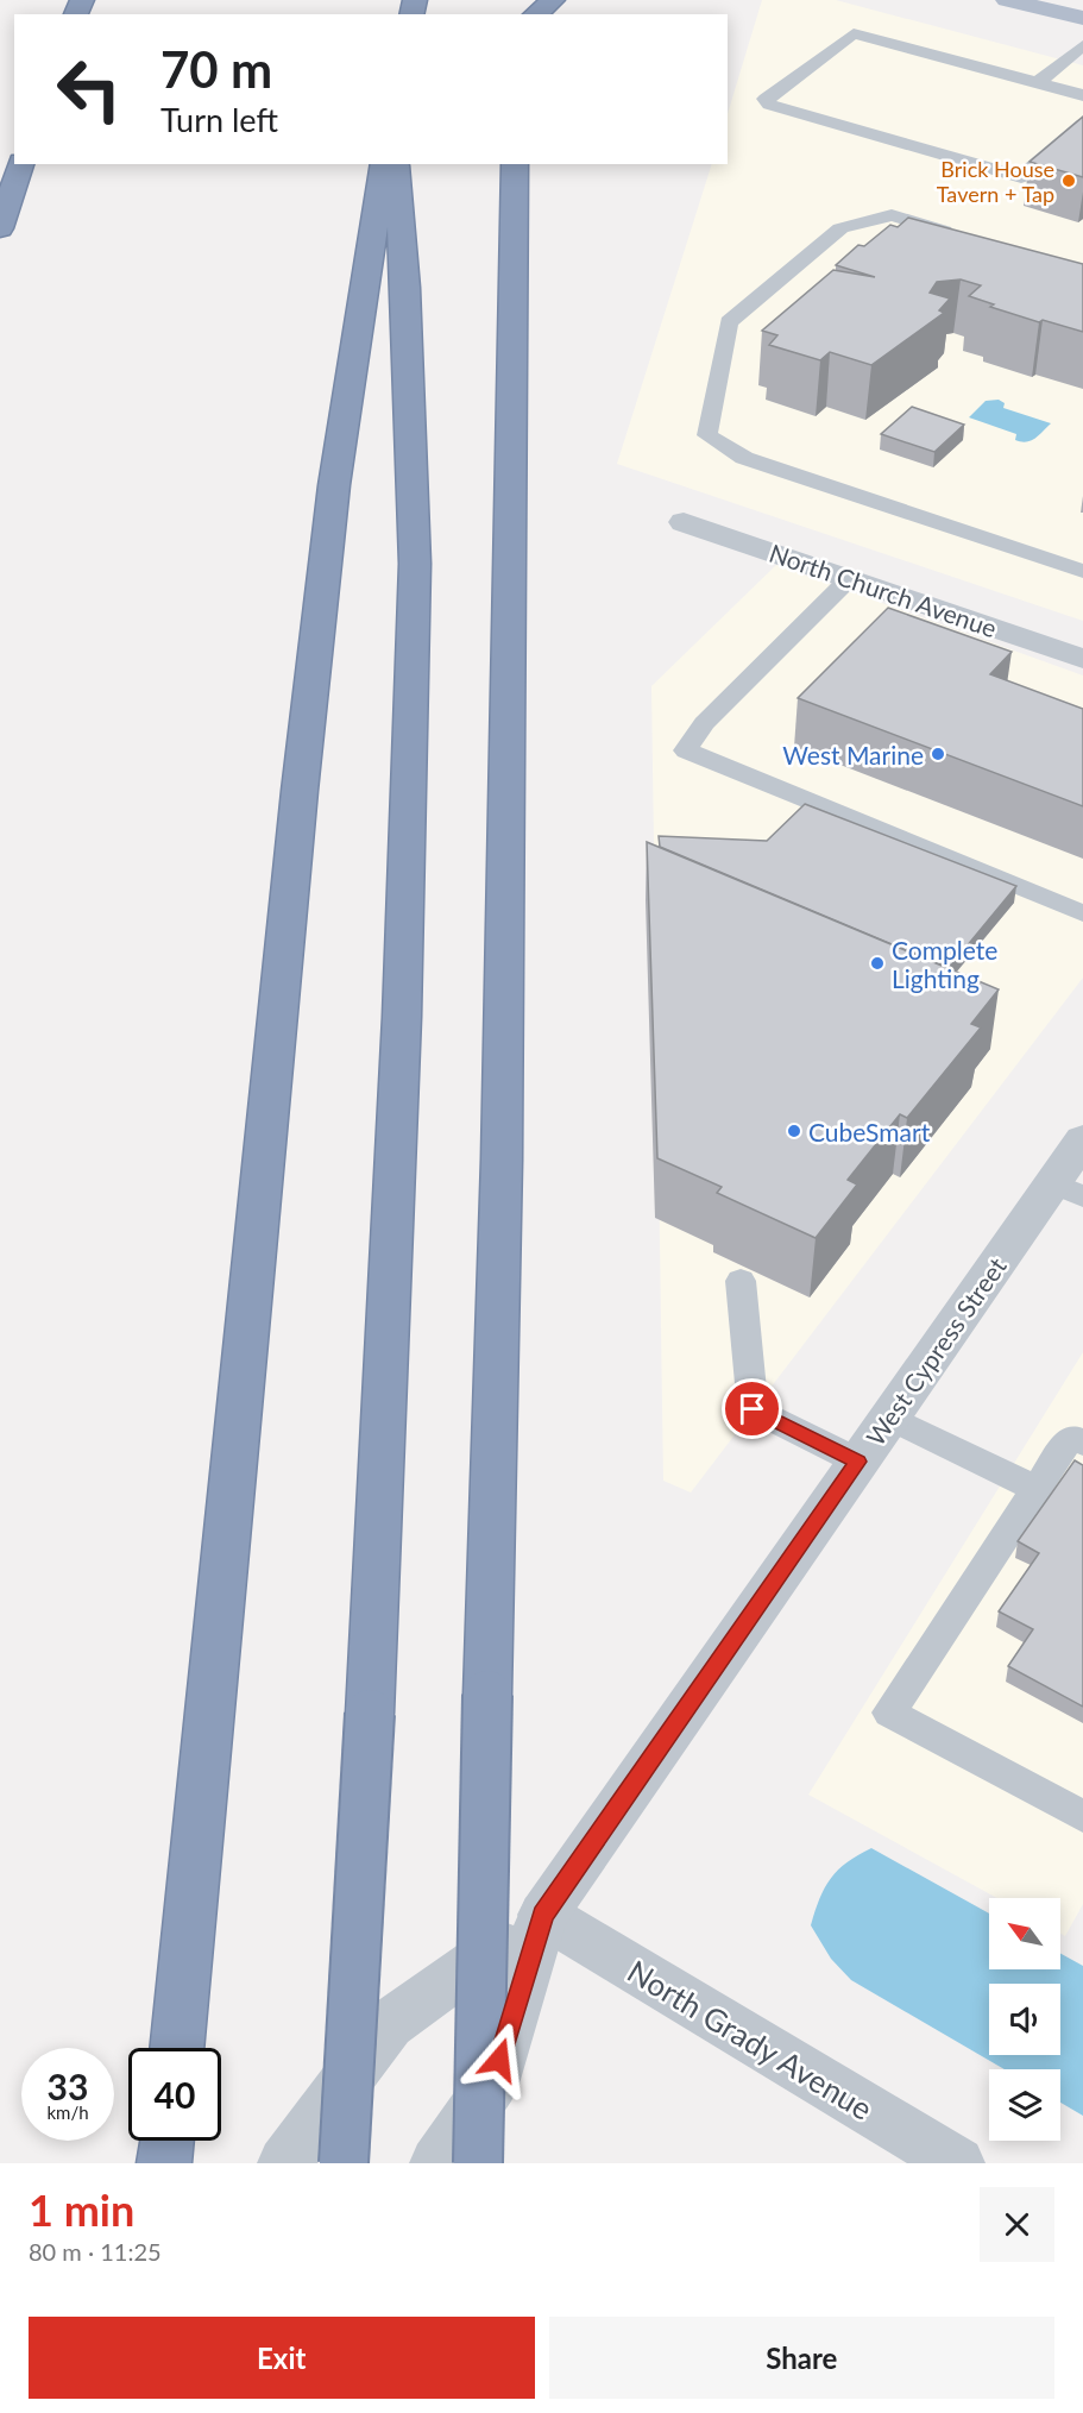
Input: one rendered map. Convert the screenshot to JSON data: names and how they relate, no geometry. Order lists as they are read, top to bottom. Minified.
{"streets":{"street":["North Church Avenue","West Cypress Street","North Grady Avenue"]},"crossings":[["West Cypress Street","North Grady Avenue"]],"places":["Brick House Tavern + Tap","West Marine","Complete Lighting","CubeSmart"],"north":"top left","page":{"turn":["70 m","Turn left"],"speed":"33 km/h","limit":"40","heading":["1 min","80 m · 11:25"],"buttons":["Exit","Share"]}}
